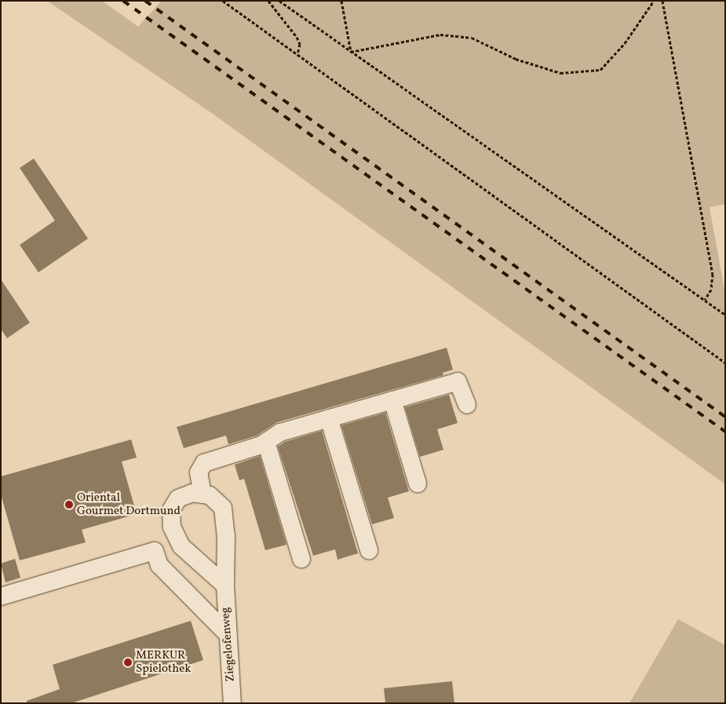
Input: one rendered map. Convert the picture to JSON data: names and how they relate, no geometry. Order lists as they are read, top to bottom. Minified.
{"streets":{"street":["Ziegelofenweg"]},"places":["Oriental Gourmet Dortmund","MERKUR Spielothek"]}
